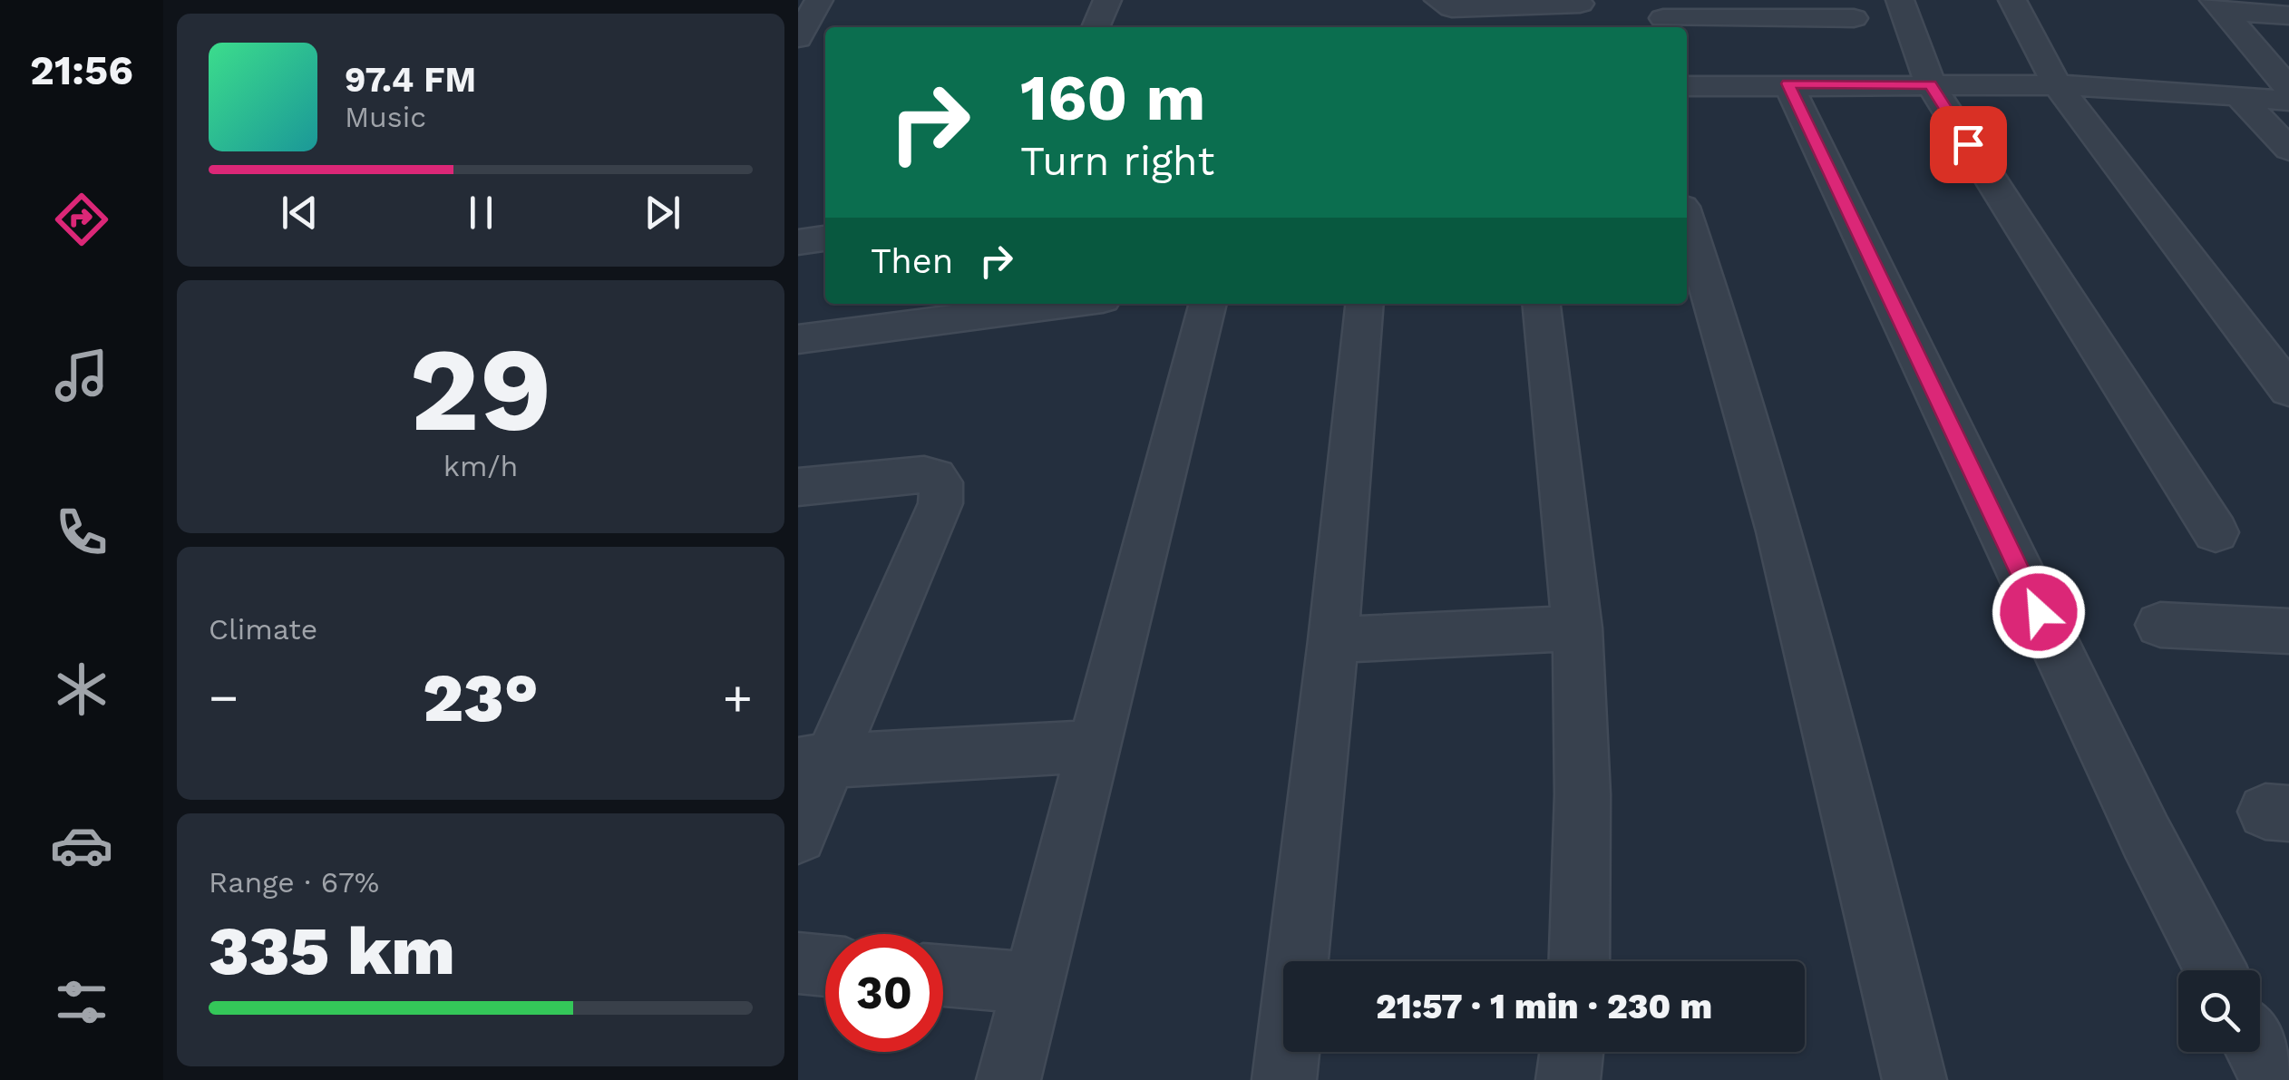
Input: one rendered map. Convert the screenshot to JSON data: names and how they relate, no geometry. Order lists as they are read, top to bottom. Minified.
{"page":{"tabs":"21:56","turn":["160 m","Turn right"],"song":["97.4 FM","Music"],"then":"Then","tile":[["29","km/h"],"Climate",["Range · 67%","335 km"]],"heat":["−","23°","+"],"limit":"30","trip":"21:57 · 1 min · 230 m"}}
